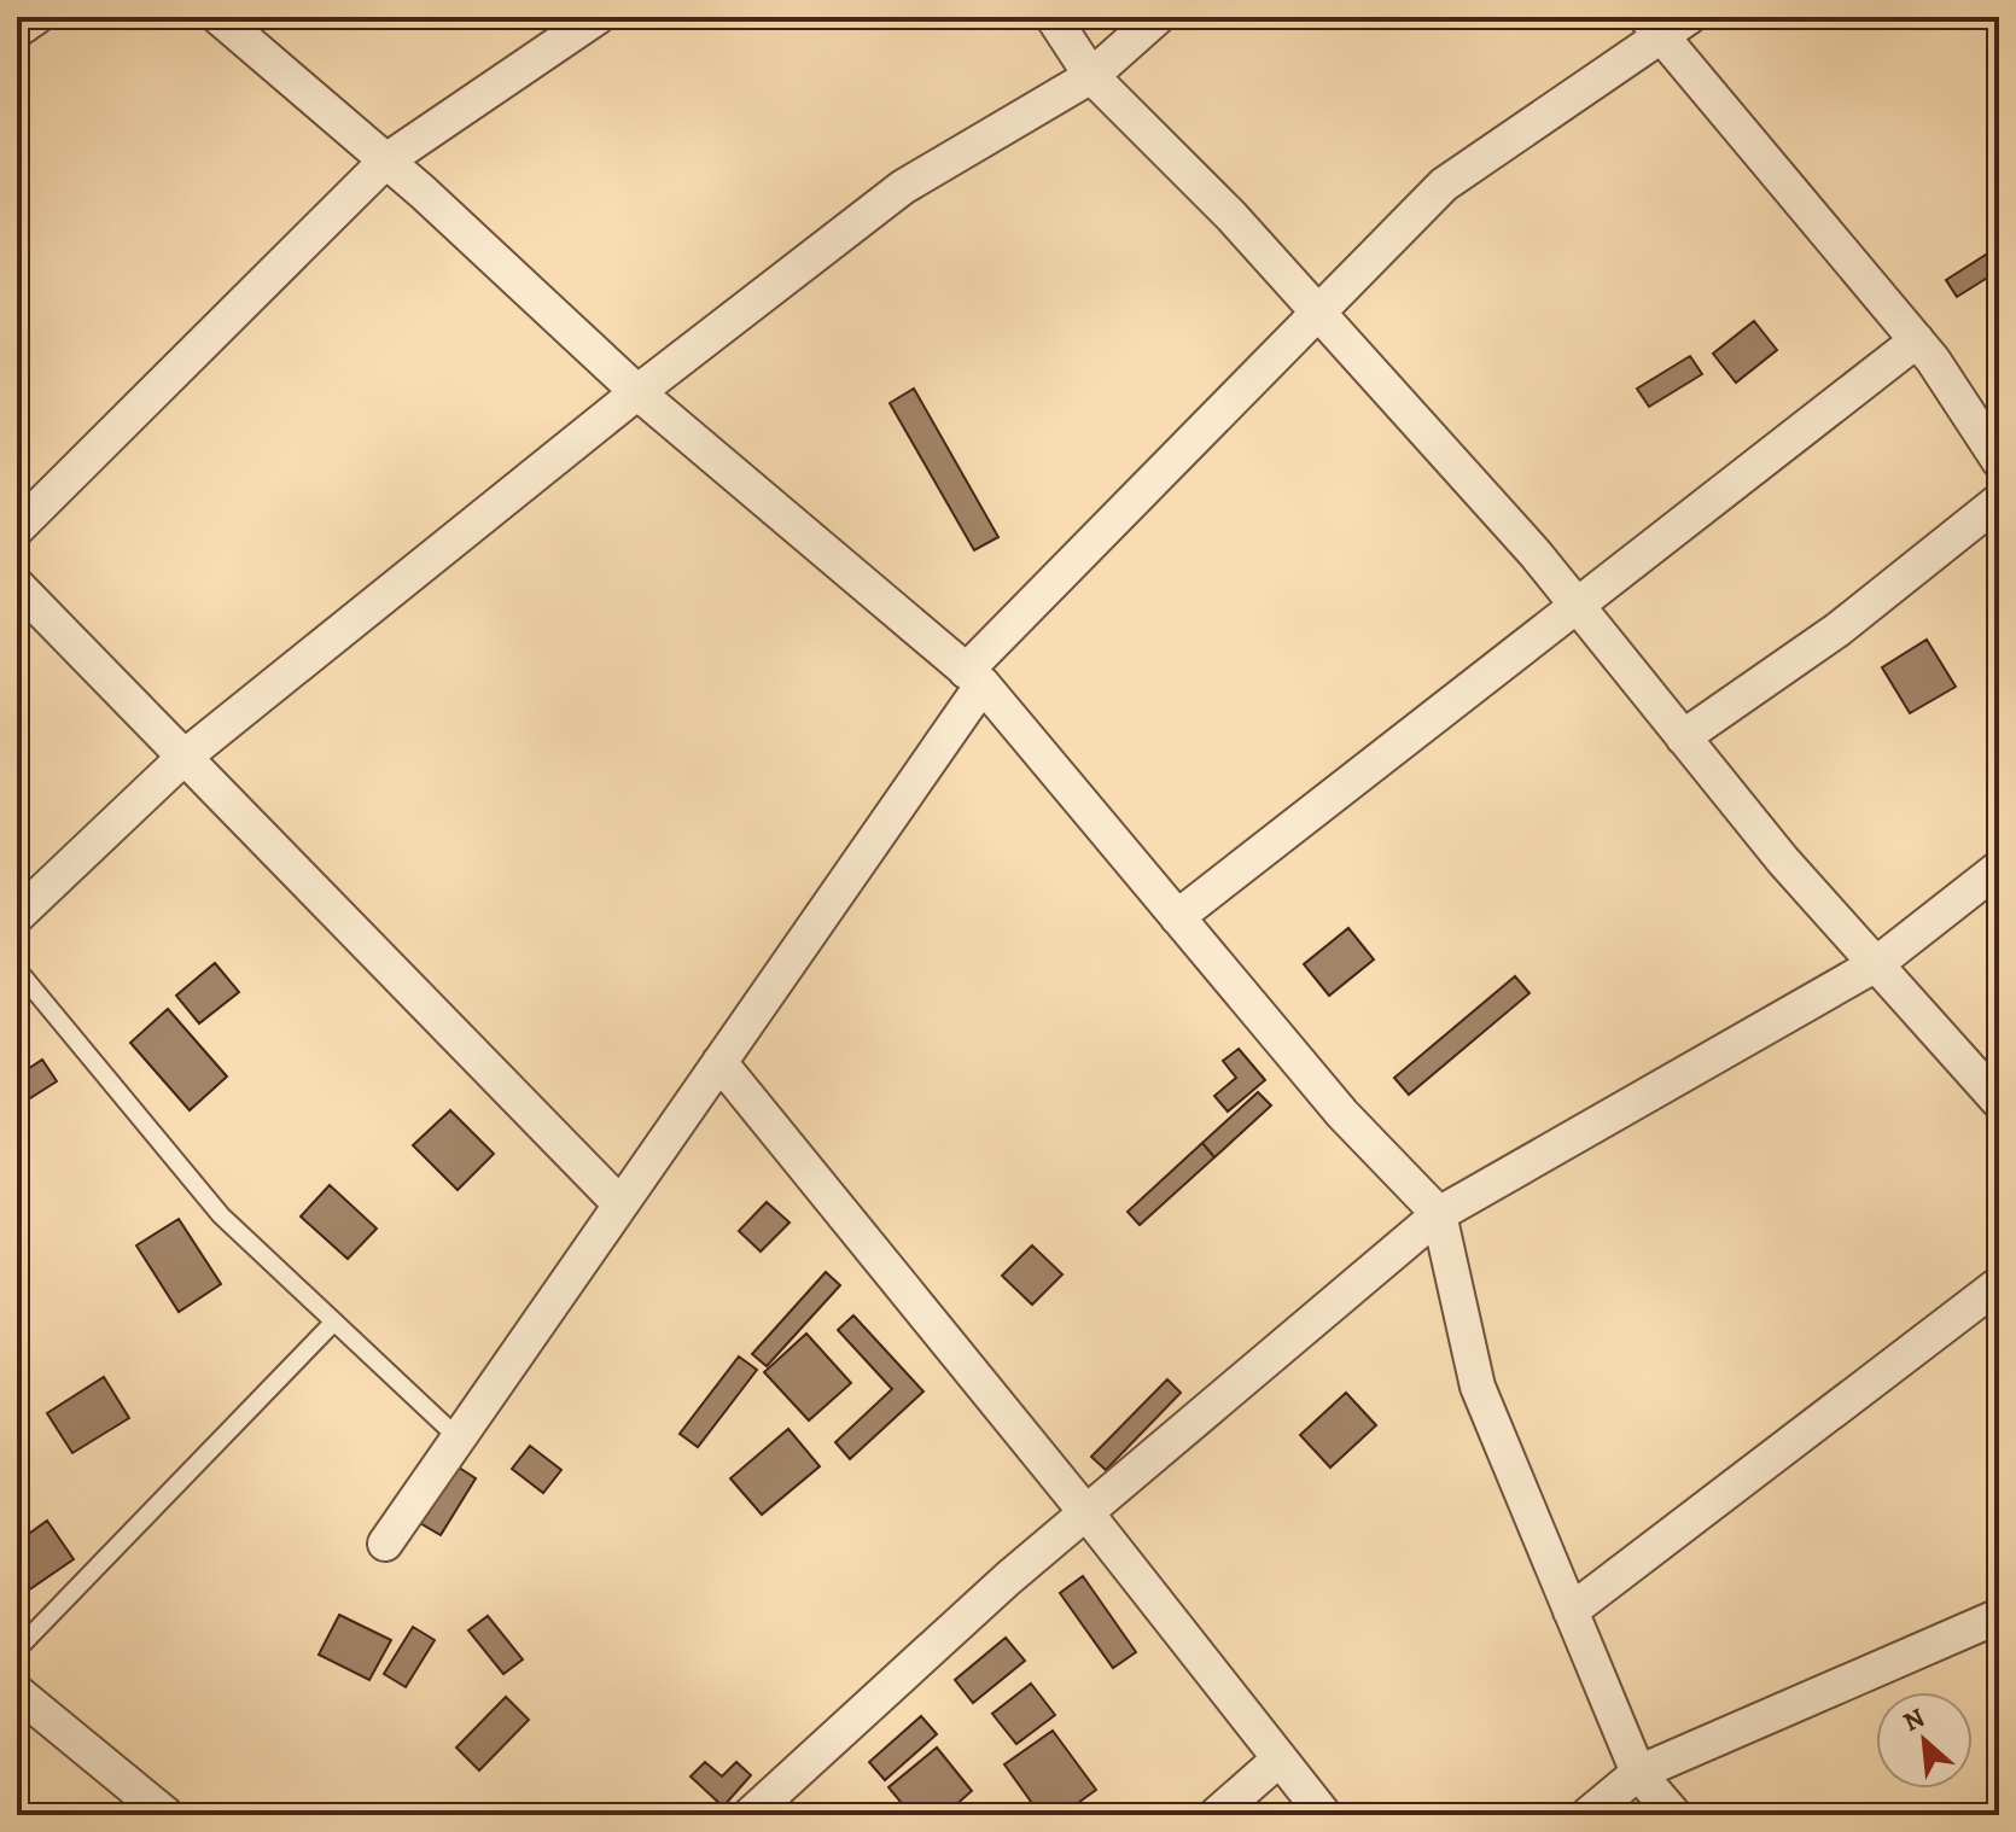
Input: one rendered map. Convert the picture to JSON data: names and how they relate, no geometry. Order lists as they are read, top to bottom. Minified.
{"north":"top left"}
